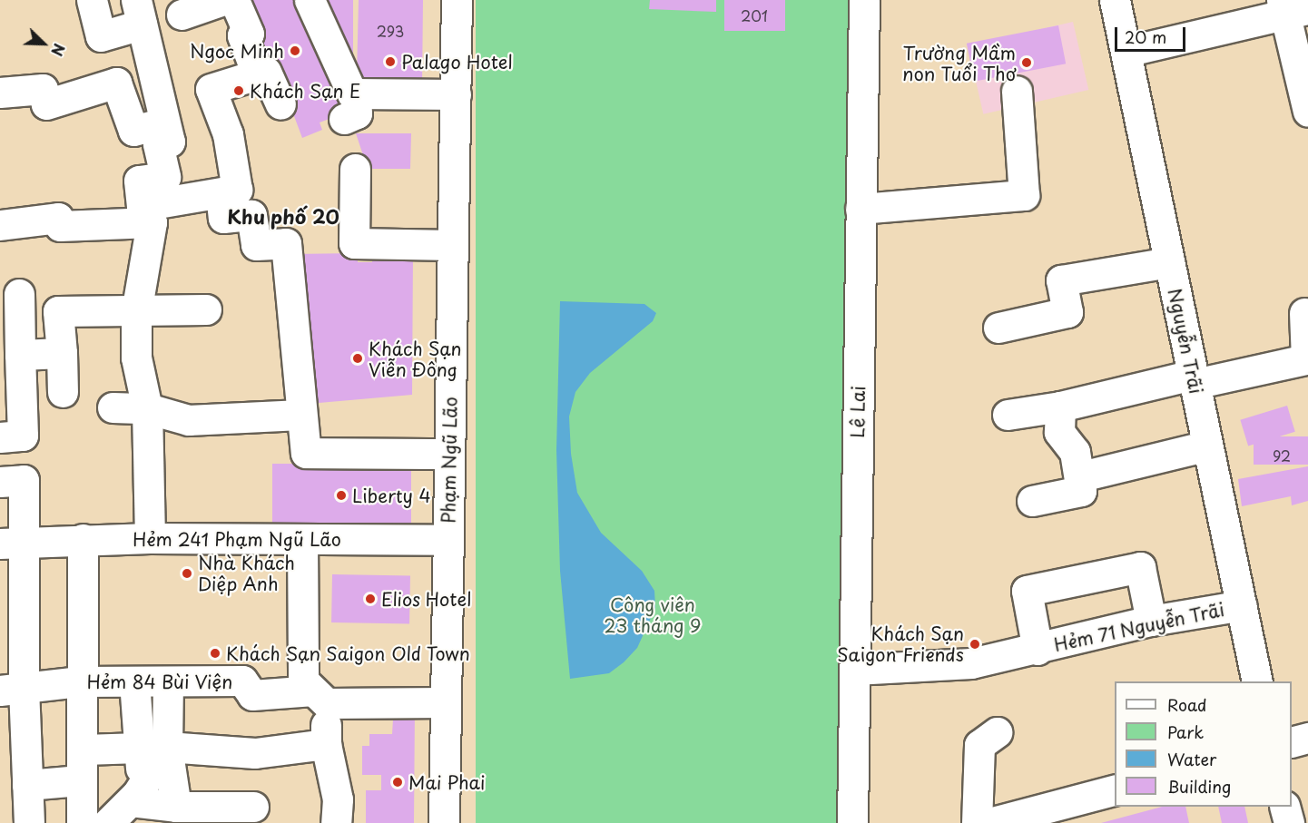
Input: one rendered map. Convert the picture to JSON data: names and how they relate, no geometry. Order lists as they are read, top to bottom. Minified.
{"streets":{"main road":["Nguyễn Trãi","Lê Lai","Phạm Ngũ Lão","Hẻm 241 Phạm Ngũ Lão","Hẻm 71 Nguyễn Trãi","Hẻm 84 Bùi Viện"]},"crossings":[["Nguyễn Trãi","Hẻm 71 Nguyễn Trãi"],["Lê Lai","Hẻm 71 Nguyễn Trãi"],["Phạm Ngũ Lão","Hẻm 241 Phạm Ngũ Lão"]],"districts":["Khu phố 20"],"parks":["Công viên 23 tháng 9"],"places":["Ngoc Minh","Palago Hotel","Trường Mầm non Tuổi Thơ","Khách Sạn E","Khách Sạn Viễn Đông","Liberty 4","Nhà Khách Diệp Anh","Elios Hotel","Khách Sạn Saigon Friends","Khách Sạn Saigon Old Town","Mai Phai"],"house_numbers":["201","293","92"],"legend":["Road","Park","Water","Building"],"scale_bar":"20 m","north":"bottom right"}
